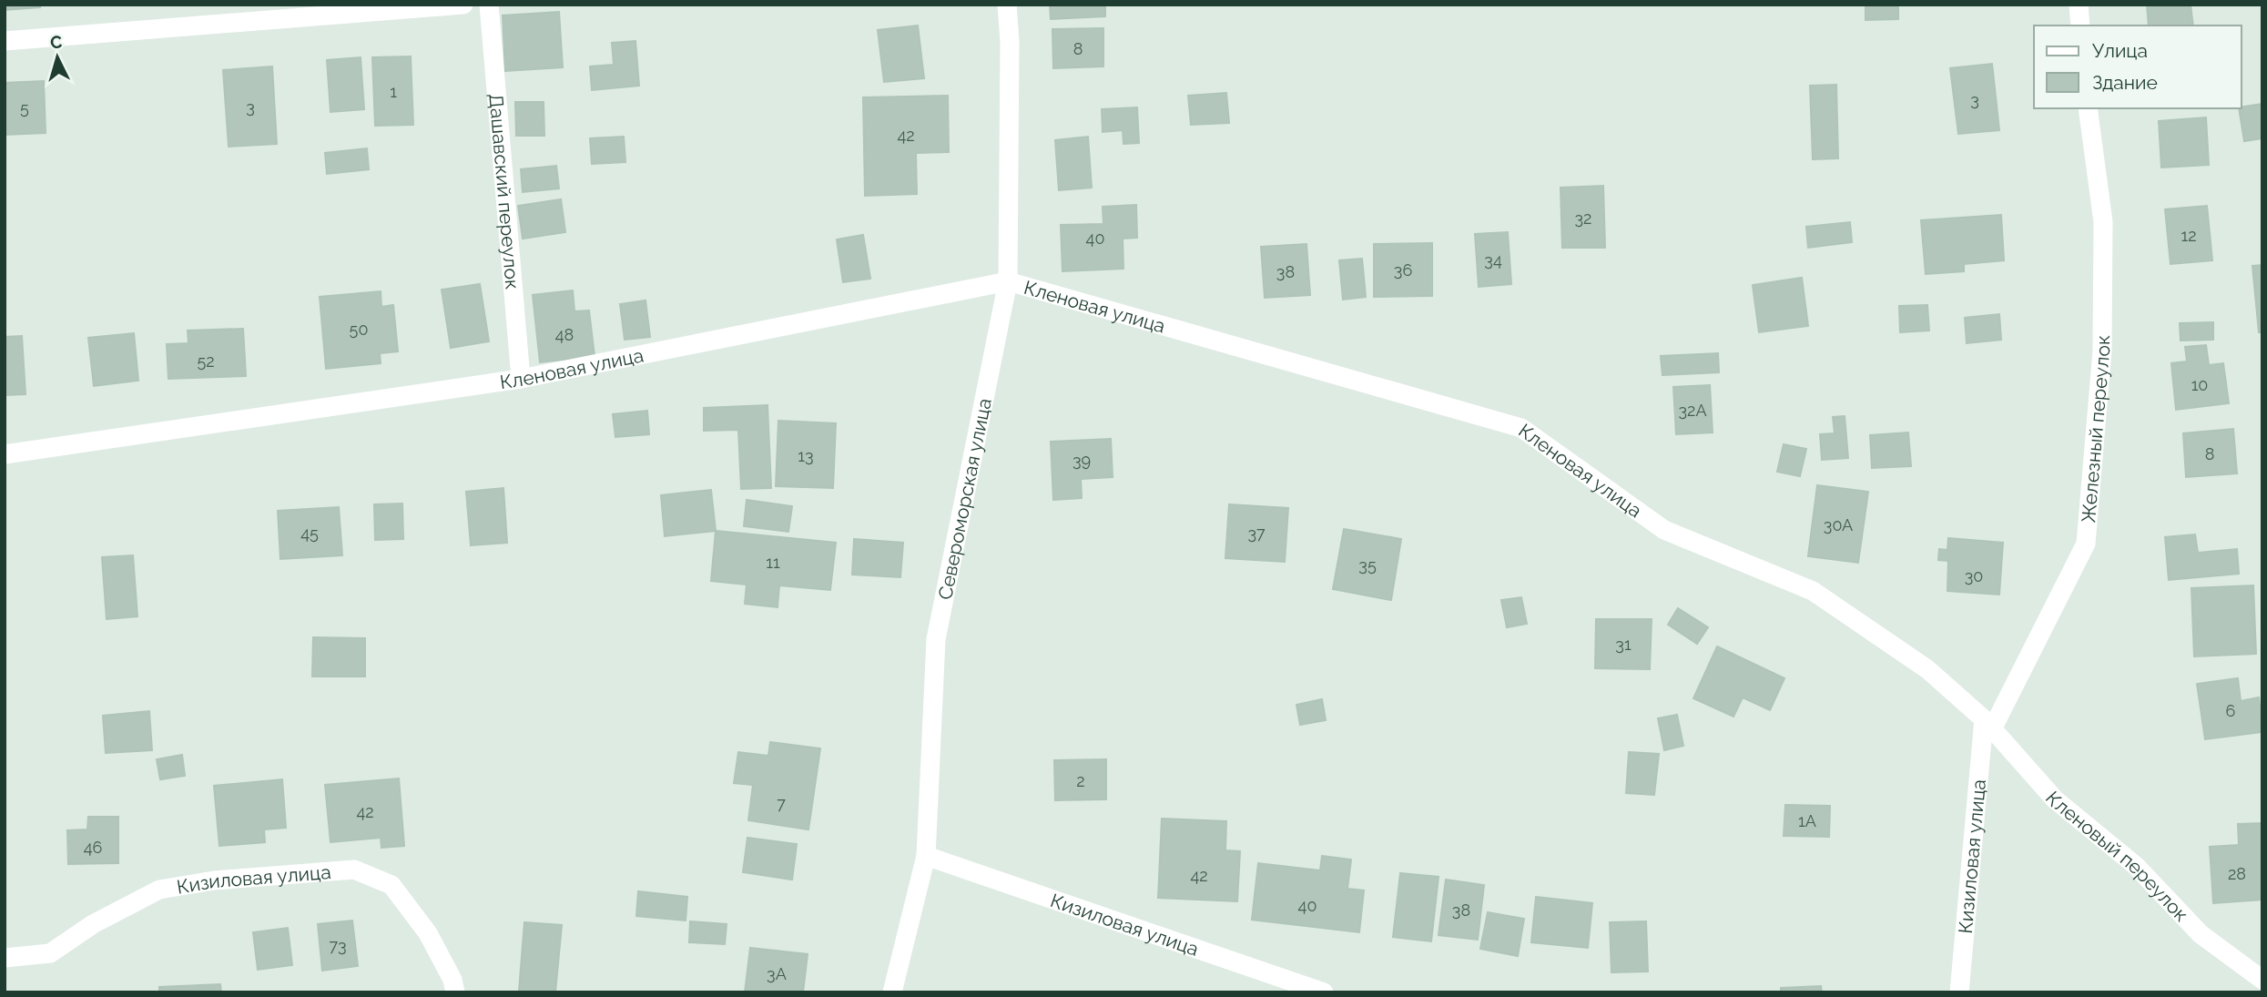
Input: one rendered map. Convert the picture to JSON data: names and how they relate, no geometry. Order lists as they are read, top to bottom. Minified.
{"streets":{"street":["Дашавский переулок","Кленовая улица","Железный переулок","Североморская улица","Кизиловая улица","Кленовый переулок"]},"crossings":[["Дашавский переулок","Кленовая улица"],["Кленовая улица","Железный переулок"],["Кленовая улица","Североморская улица"],["Кленовая улица","Кизиловая улица"],["Кленовая улица","Кленовый переулок"],["Железный переулок","Кизиловая улица"],["Железный переулок","Кленовый переулок"],["Североморская улица","Кизиловая улица"],["Кизиловая улица","Кленовый переулок"]],"house_numbers":["8","1","3","3","5","42","32","12","40","34","36","38","50","48","52","10","32А","8","13","39","30А","45","37","11","35","30","31","6","2","7","42","1А","46","28","42","40","38","73","3А"],"legend":["Улица","Здание"],"north":"top"}
